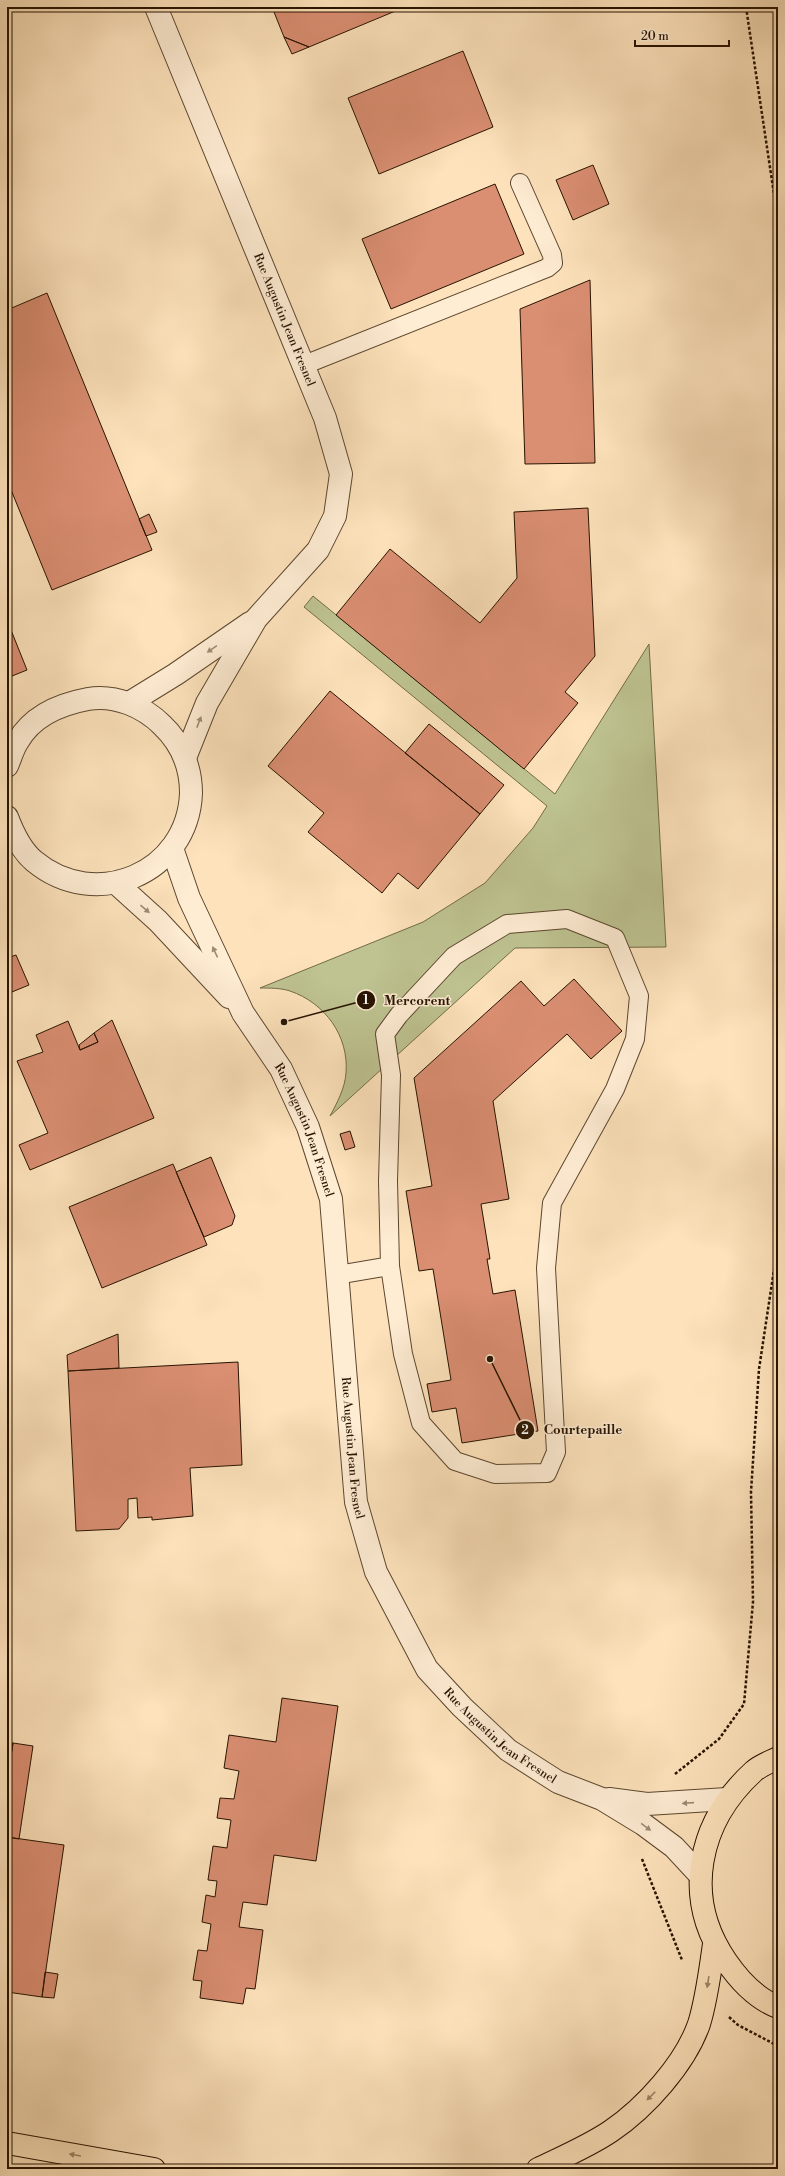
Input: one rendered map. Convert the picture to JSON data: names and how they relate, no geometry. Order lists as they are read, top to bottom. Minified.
{"streets":{"street":["Rue Augustin Jean Fresnel"]},"places":["Mercorent","Courtepaille"],"scale_bar":"20 m"}
